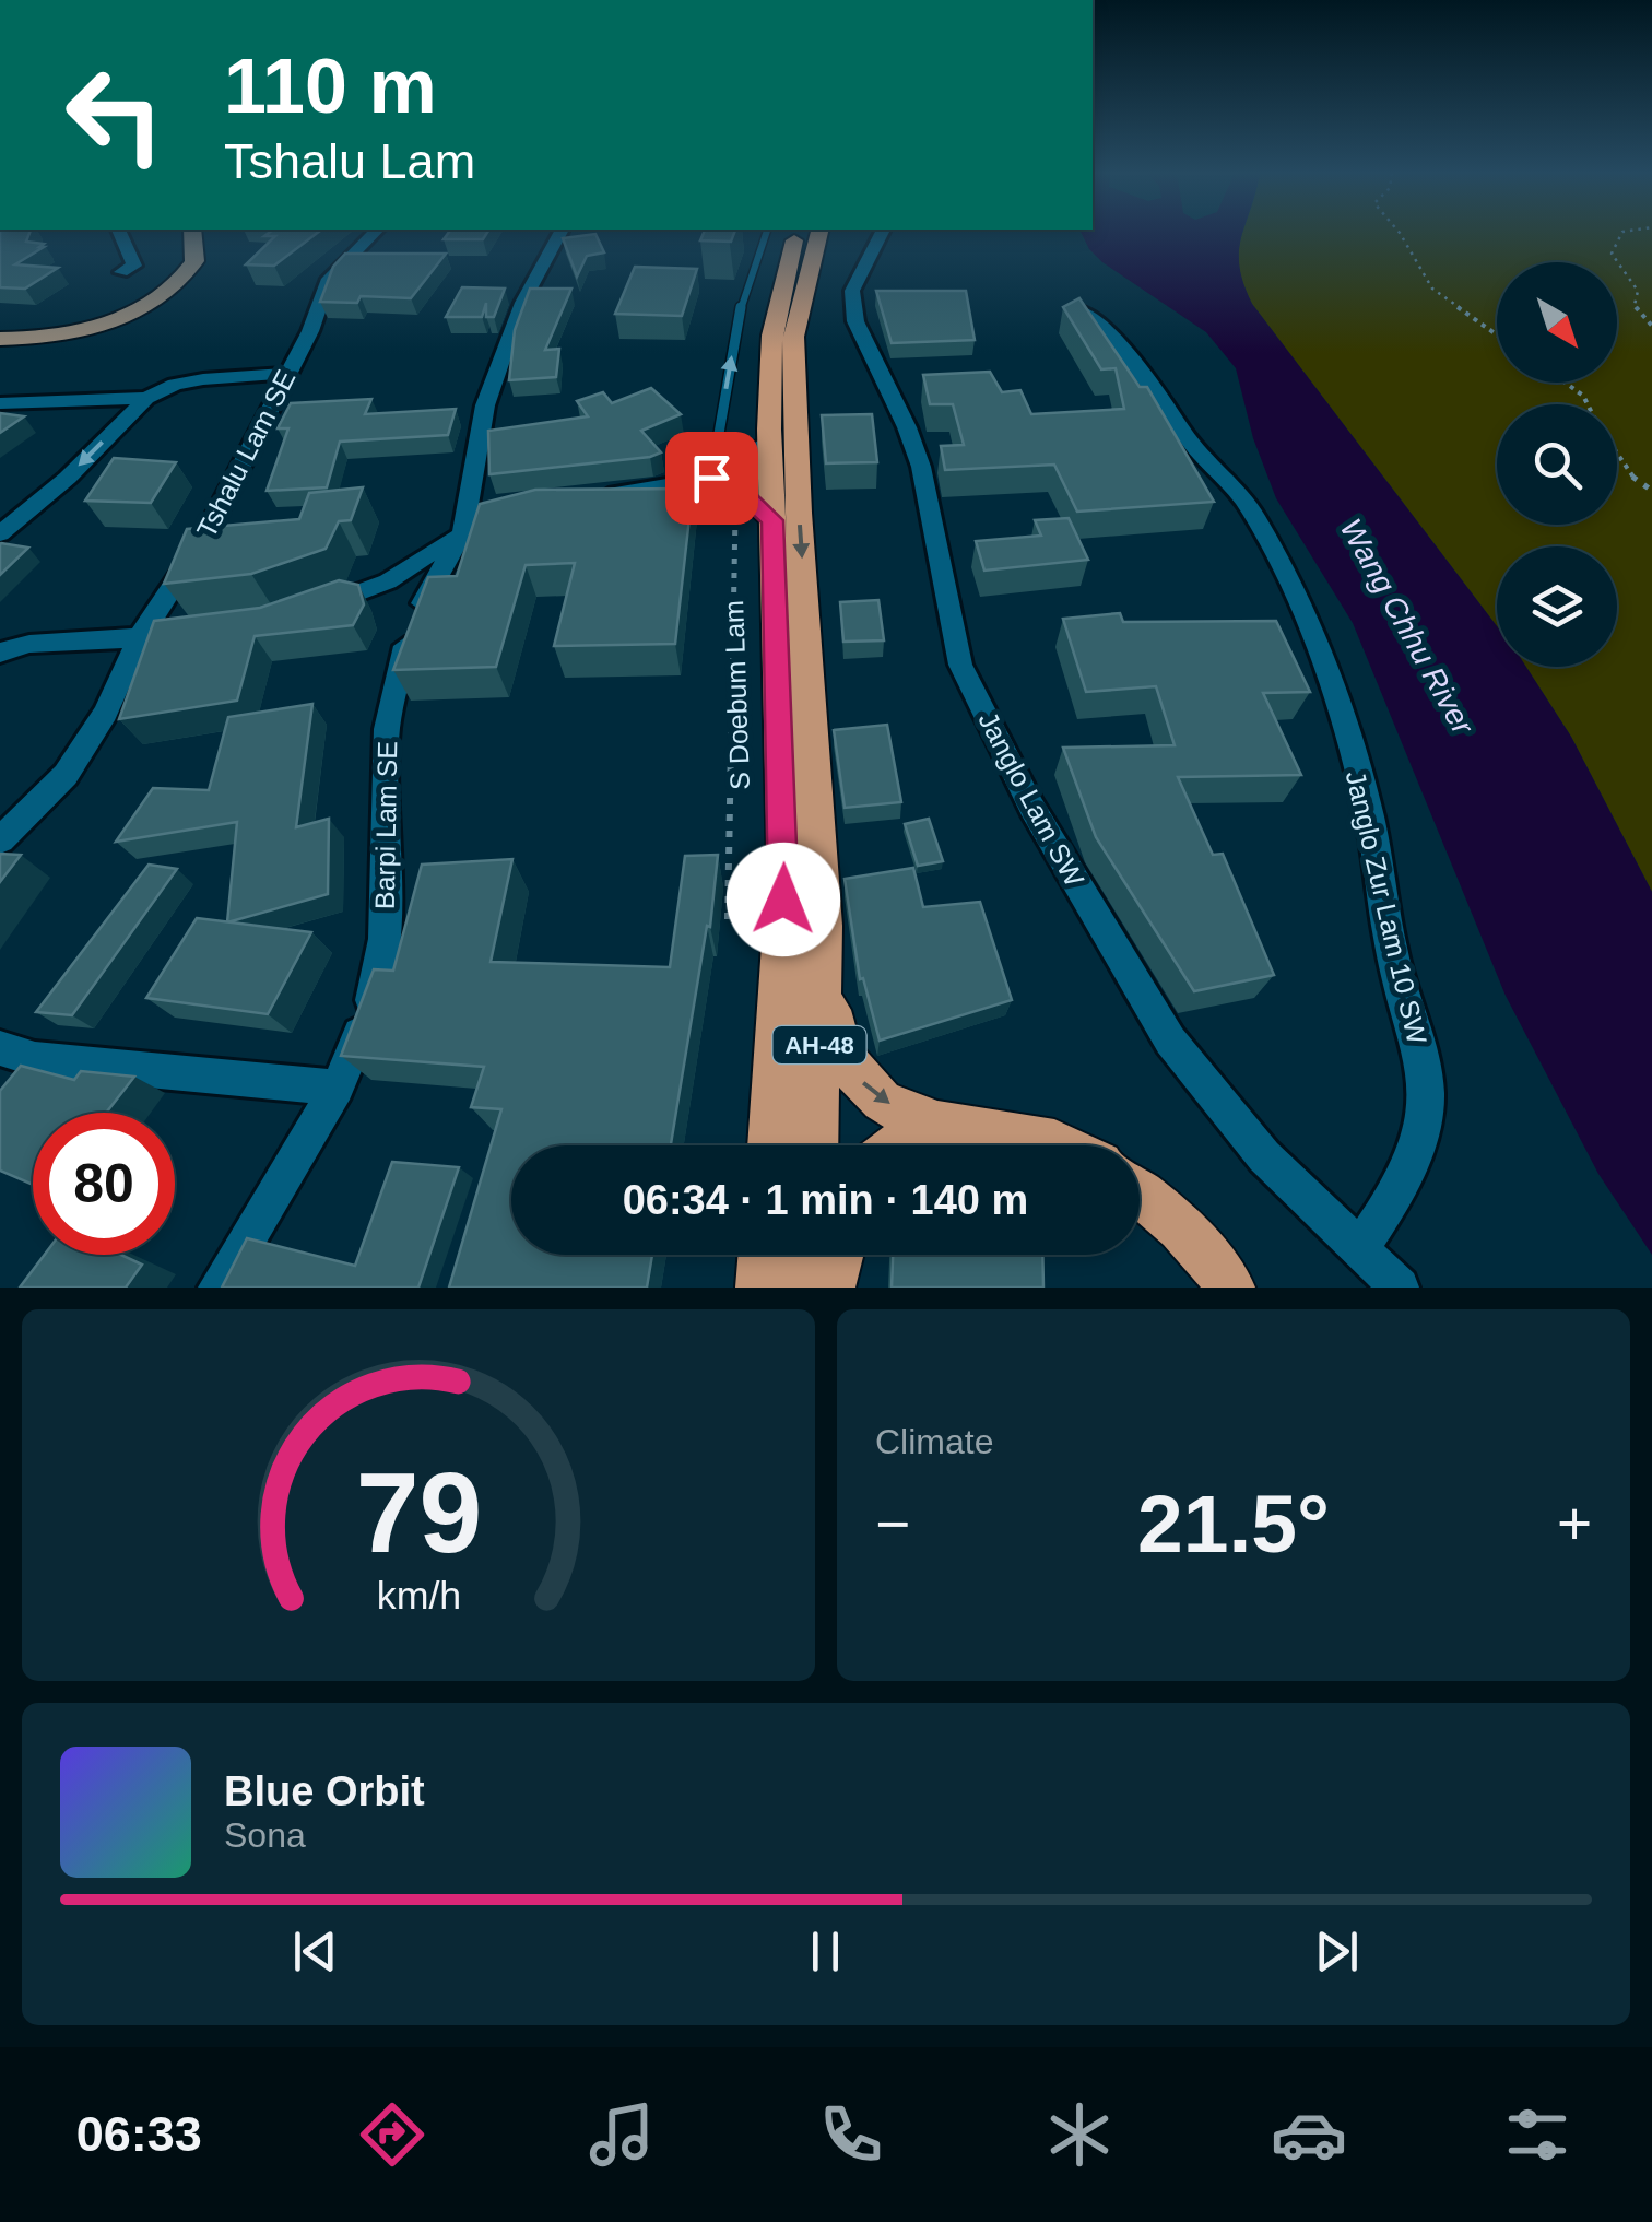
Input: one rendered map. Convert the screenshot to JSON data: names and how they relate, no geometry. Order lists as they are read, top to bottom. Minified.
{"streets":{"highway":["S Doebum Lam","AH-48"],"street":["Tshalu Lam SE","Janglo Lam SW","Barpi Lam SE","Janglo Zur Lam 10 SW"]},"crossings":[["Janglo Lam SW","Janglo Zur Lam 10 SW"]],"water":["Wang Chhu River"],"north":"bottom right","page":{"turn":["110 m","Tshalu Lam"],"limit":"80","trip":"06:34 · 1 min · 140 m","tile":"Climate","heat":["−","21.5°","+"],"song":["Blue Orbit","Sona"],"tabs":"06:33","gauge":["79","km/h"]}}
